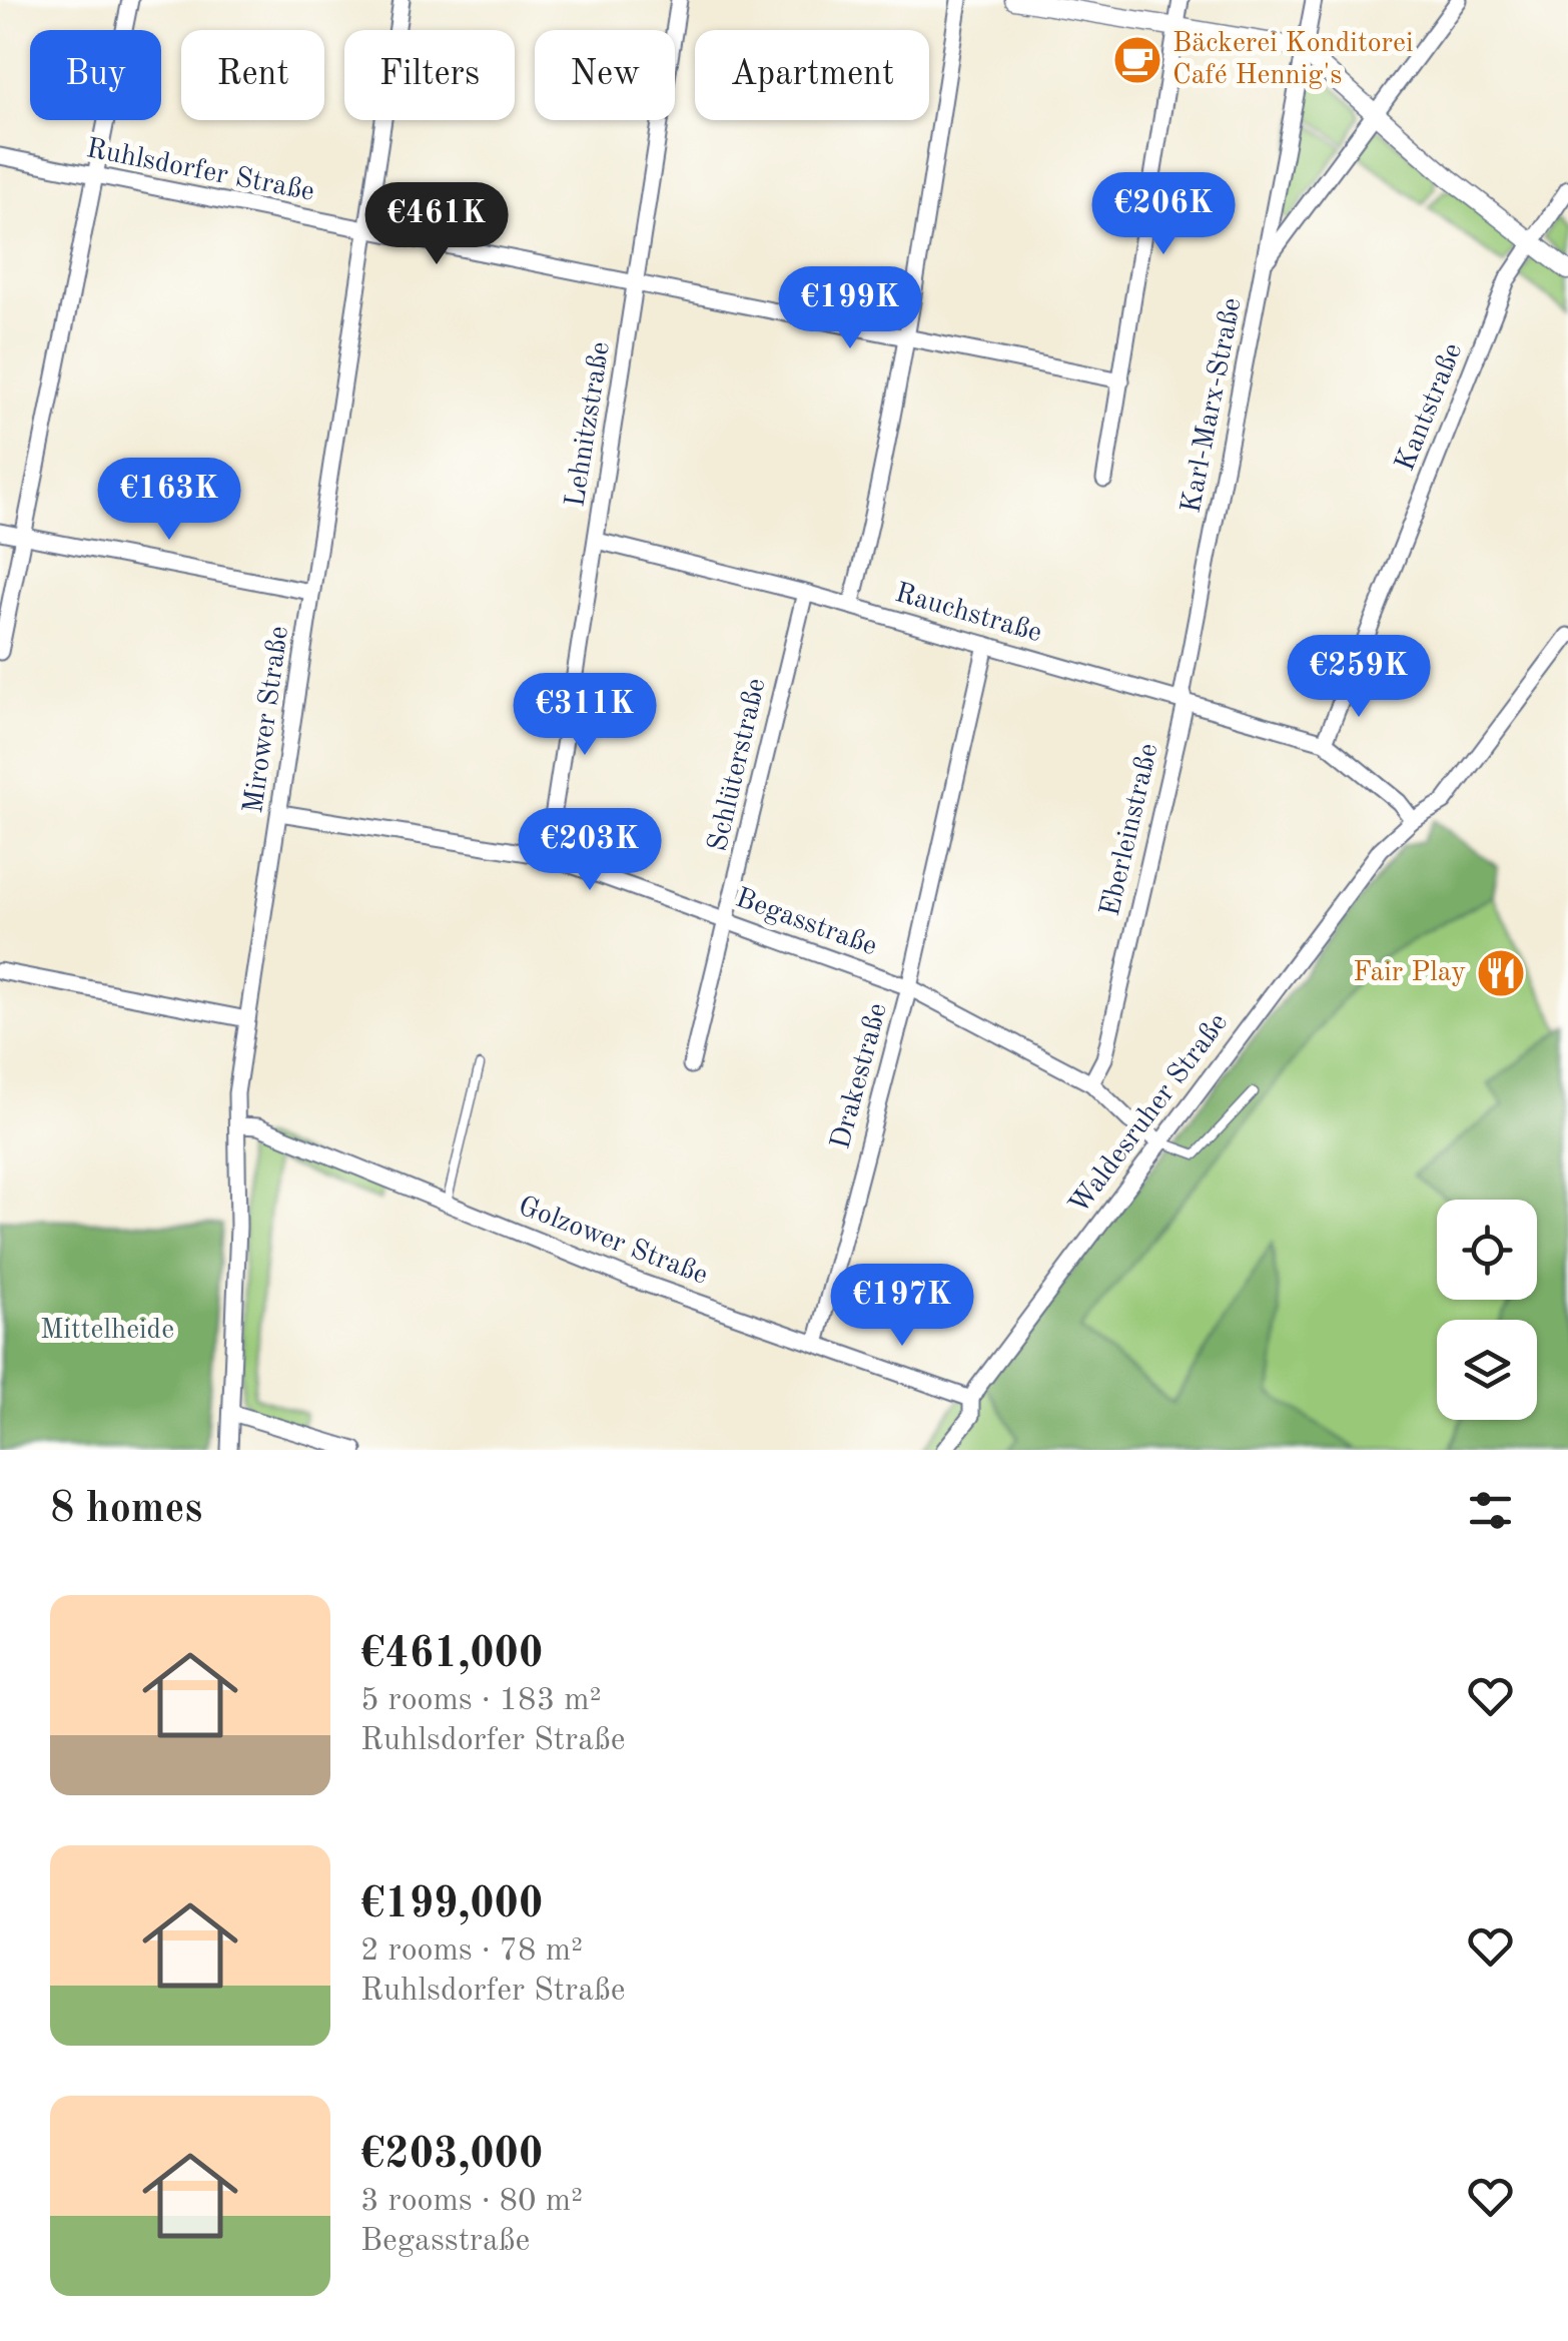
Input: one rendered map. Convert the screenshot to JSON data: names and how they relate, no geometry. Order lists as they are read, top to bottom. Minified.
{"streets":{"street":["Ruhlsdorfer Straße","Karl-Marx-Straße","Kantstraße","Lehnitzstraße","Rauchstraße","Mirower Straße","Schlüterstraße","Eberleinstraße","Begasstraße","Drakestraße","Waldesruher Straße","Golzower Straße"]},"crossings":[["Ruhlsdorfer Straße","Lehnitzstraße"],["Ruhlsdorfer Straße","Mirower Straße"],["Karl-Marx-Straße","Eberleinstraße"],["Kantstraße","Rauchstraße"],["Lehnitzstraße","Rauchstraße"],["Lehnitzstraße","Begasstraße"],["Rauchstraße","Schlüterstraße"],["Rauchstraße","Eberleinstraße"],["Rauchstraße","Drakestraße"],["Rauchstraße","Waldesruher Straße"],["Mirower Straße","Begasstraße"],["Mirower Straße","Golzower Straße"],["Schlüterstraße","Begasstraße"],["Eberleinstraße","Begasstraße"],["Begasstraße","Drakestraße"],["Begasstraße","Waldesruher Straße"],["Drakestraße","Golzower Straße"],["Waldesruher Straße","Golzower Straße"]],"parks":["Mittelheide"],"places":{"cafe":["Bäckerei Konditorei Café Hennig's"],"restaurant":["Fair Play"]},"page":{"chip":["Buy","Rent","Filters","New","Apartment"],"price":["€206K","€461K","€199K","€163K","€259K","€311K","€203K","€197K"],"heading":"8 homes","list":[{"name":"€461,000","note":"5 rooms · 183 m² · Ruhlsdorfer Straße"},{"name":"€199,000","note":"2 rooms · 78 m² · Ruhlsdorfer Straße"},{"name":"€203,000","note":"3 rooms · 80 m² · Begasstraße"}]}}
